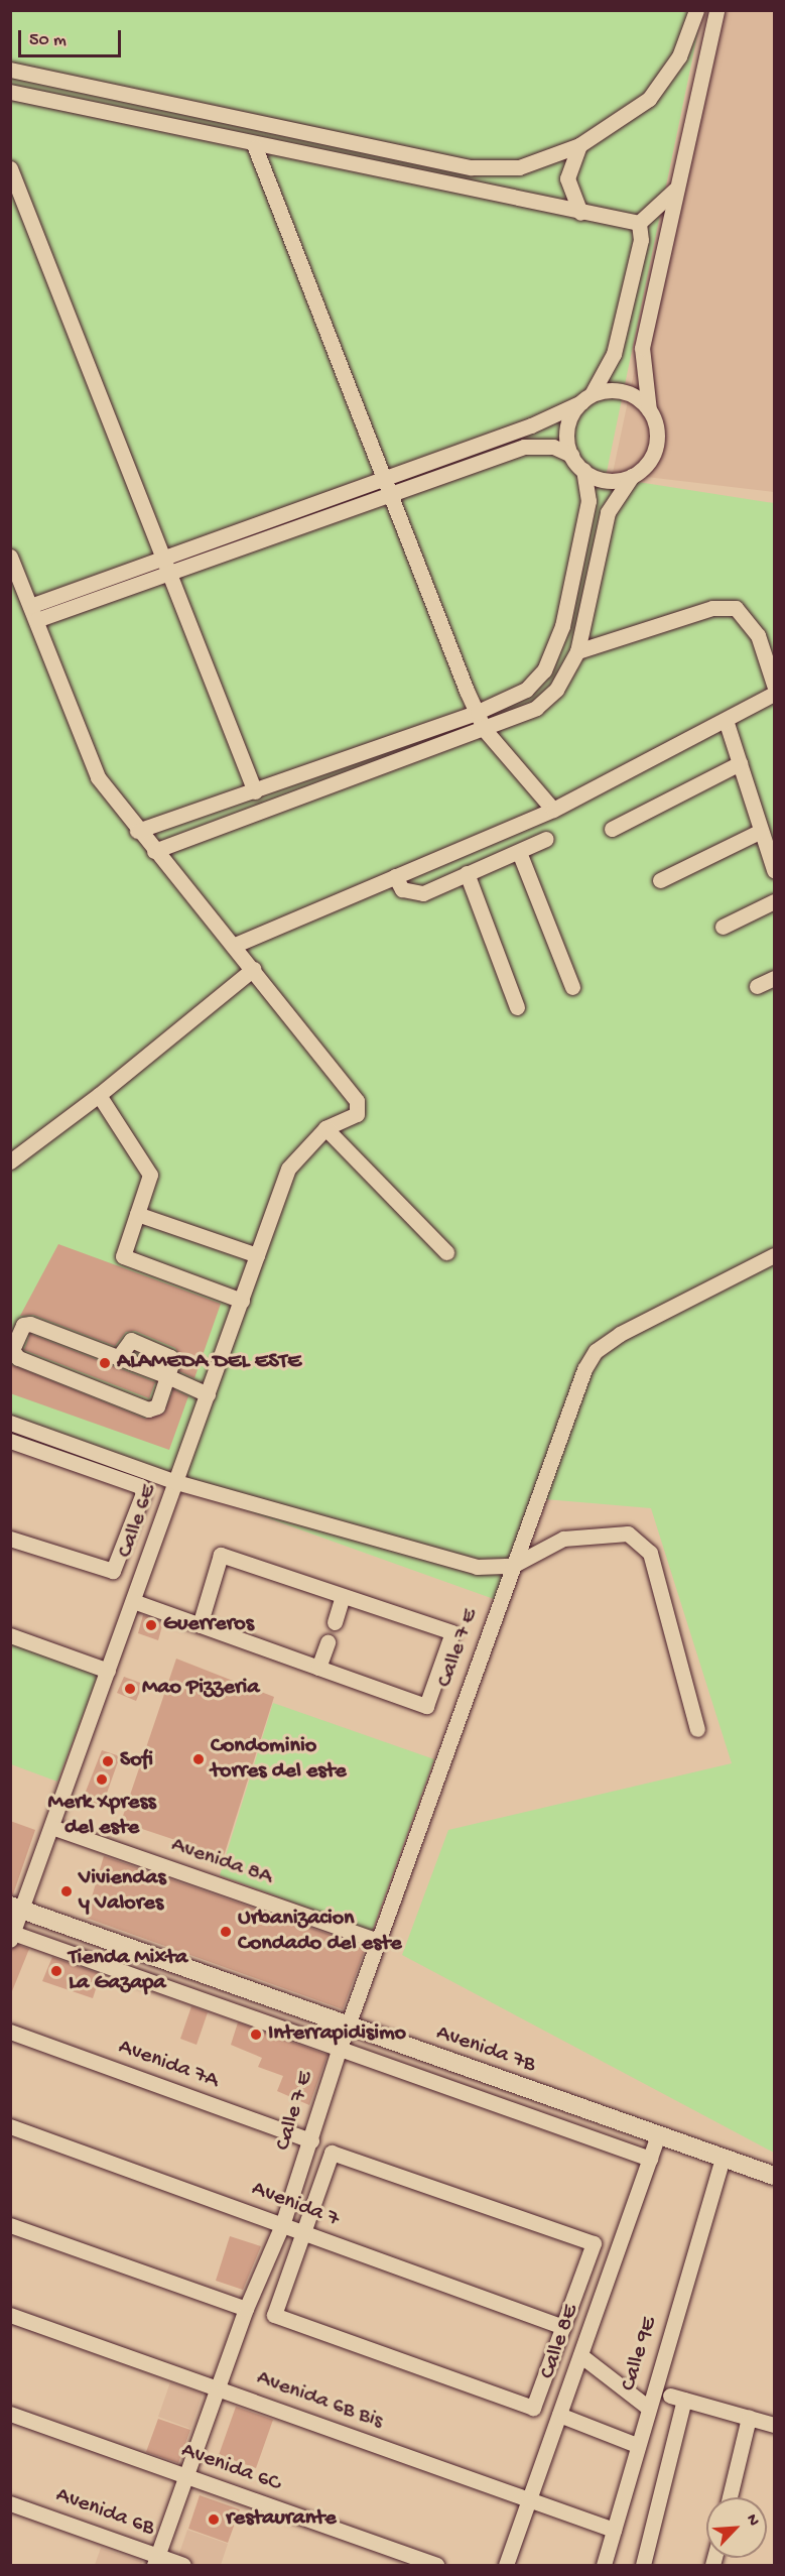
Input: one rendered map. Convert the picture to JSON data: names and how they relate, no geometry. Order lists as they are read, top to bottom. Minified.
{"streets":{"street":["Calle 6E","Calle 7 E","Avenida 8A","Avenida 7B","Avenida 7A","Avenida 7","Calle 8E","Calle 9E","Avenida 6B Bis","Avenida 6C","Avenida 6B"]},"crossings":[["Calle 6E","Avenida 8A"],["Calle 6E","Avenida 7B"],["Calle 7 E","Avenida 8A"],["Calle 7 E","Avenida 7B"],["Calle 7 E","Avenida 7A"],["Calle 7 E","Avenida 7"],["Calle 7 E","Avenida 6B Bis"],["Calle 7 E","Avenida 6C"],["Calle 7 E","Avenida 6B"],["Avenida 7B","Calle 8E"],["Avenida 7B","Calle 9E"],["Calle 8E","Avenida 6B Bis"],["Calle 9E","Avenida 6B Bis"]],"places":["ALAMEDA DEL ESTE","Guerreros","Mao Pizzeria","Condominio torres del este","Sofi","Merk Xpress del este","Viviendas y Valores","Urbanizacion Condado del este","Tienda Mixta La Gazapa","Interrapidisimo","restaurante"],"scale_bar":"50 m","north":"top right"}
